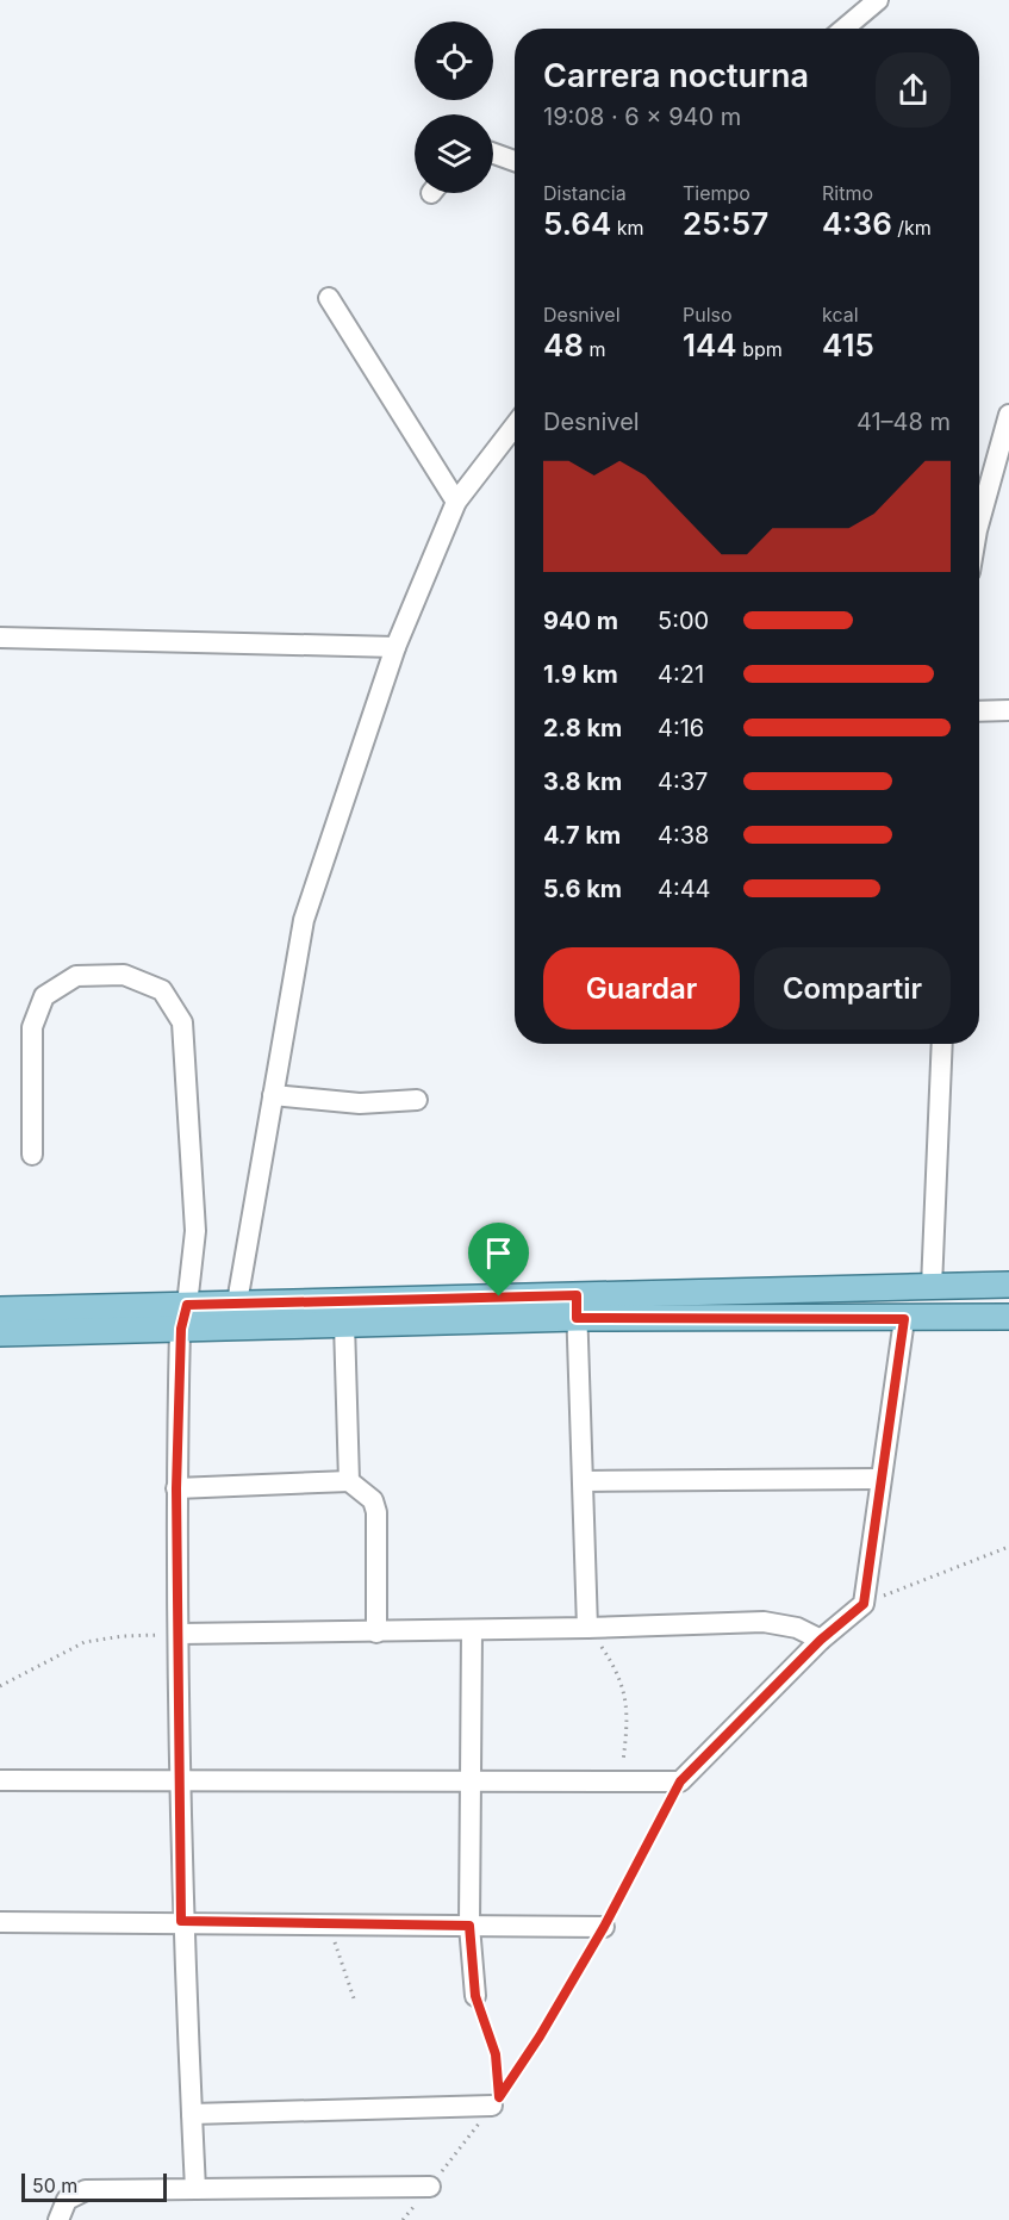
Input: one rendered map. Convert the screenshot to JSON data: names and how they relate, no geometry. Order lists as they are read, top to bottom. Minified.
{"scale_bar":"50 m","page":{"heading":["Carrera nocturna","19:08 · 6 × 940 m"],"stats":[["Distancia","5.64 km"],["Tiempo","25:57"],["Ritmo","4:36 /km"],["Desnivel","48 m"],["Pulso","144 bpm"],["kcal","415"]],"chart":["Desnivel","41–48 m"],"list":[{"name":"940 m","note":"5:00"},{"name":"1.9 km","note":"4:21"},{"name":"2.8 km","note":"4:16"},{"name":"3.8 km","note":"4:37"},{"name":"4.7 km","note":"4:38"},{"name":"5.6 km","note":"4:44"}],"buttons":["Guardar","Compartir"],"scale":"50 m"}}
